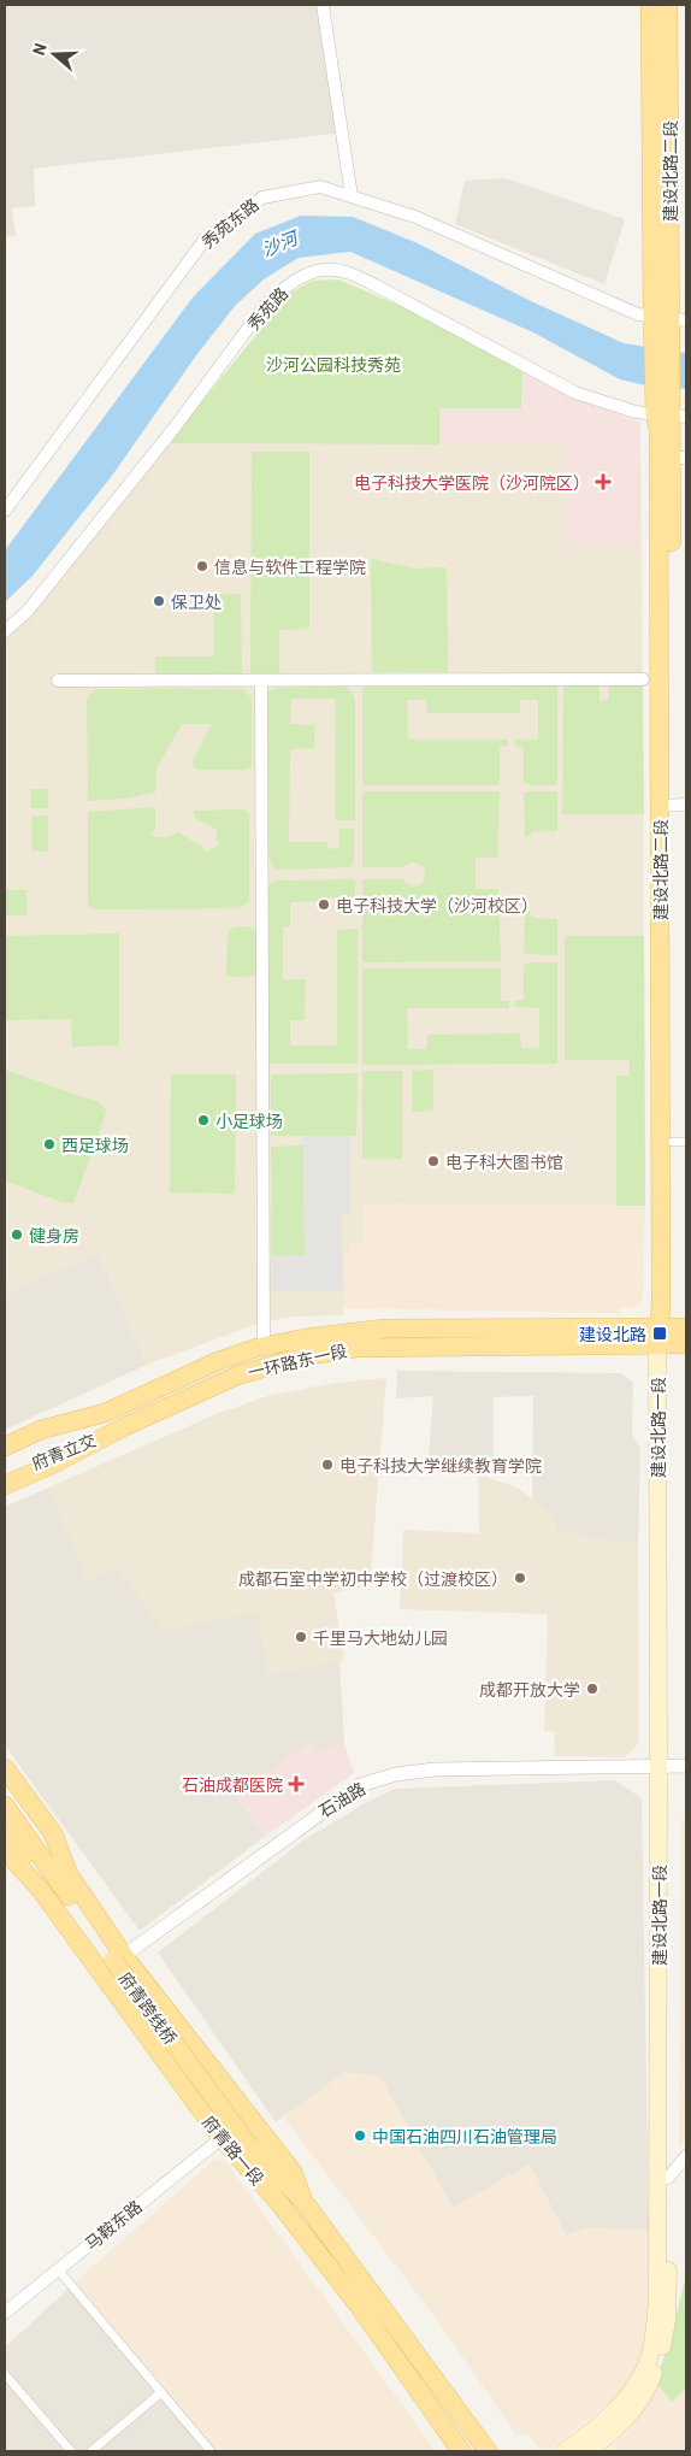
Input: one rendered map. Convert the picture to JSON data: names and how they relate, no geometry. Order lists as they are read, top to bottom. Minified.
{"streets":{"main road":["建设北路二段","一环路东一段","建设北路一段","府青立交","府青跨线桥","府青路一段"],"street":["秀苑东路","秀苑路","石油路","马鞍东路"]},"crossings":[["建设北路二段","秀苑东路"],["建设北路二段","秀苑路"],["建设北路二段","一环路东一段"],["建设北路二段","建设北路一段"],["一环路东一段","建设北路一段"],["一环路东一段","府青立交"],["建设北路一段","石油路"],["石油路","府青路一段"],["府青跨线桥","府青路一段"],["府青路一段","马鞍东路"]],"water":["沙河"],"parks":["沙河公园科技秀苑"],"places":{"health":["电子科技大学医院（沙河院区）","石油成都医院"],"other":["信息与软件工程学院","保卫处","电子科技大学（沙河校区）","小足球场","西足球场","电子科大图书馆","健身房","电子科技大学继续教育学院","成都石室中学初中学校（过渡校区）","千里马大地幼儿园","成都开放大学","中国石油四川石油管理局"],"transit":["建设北路"]},"north":"left"}
